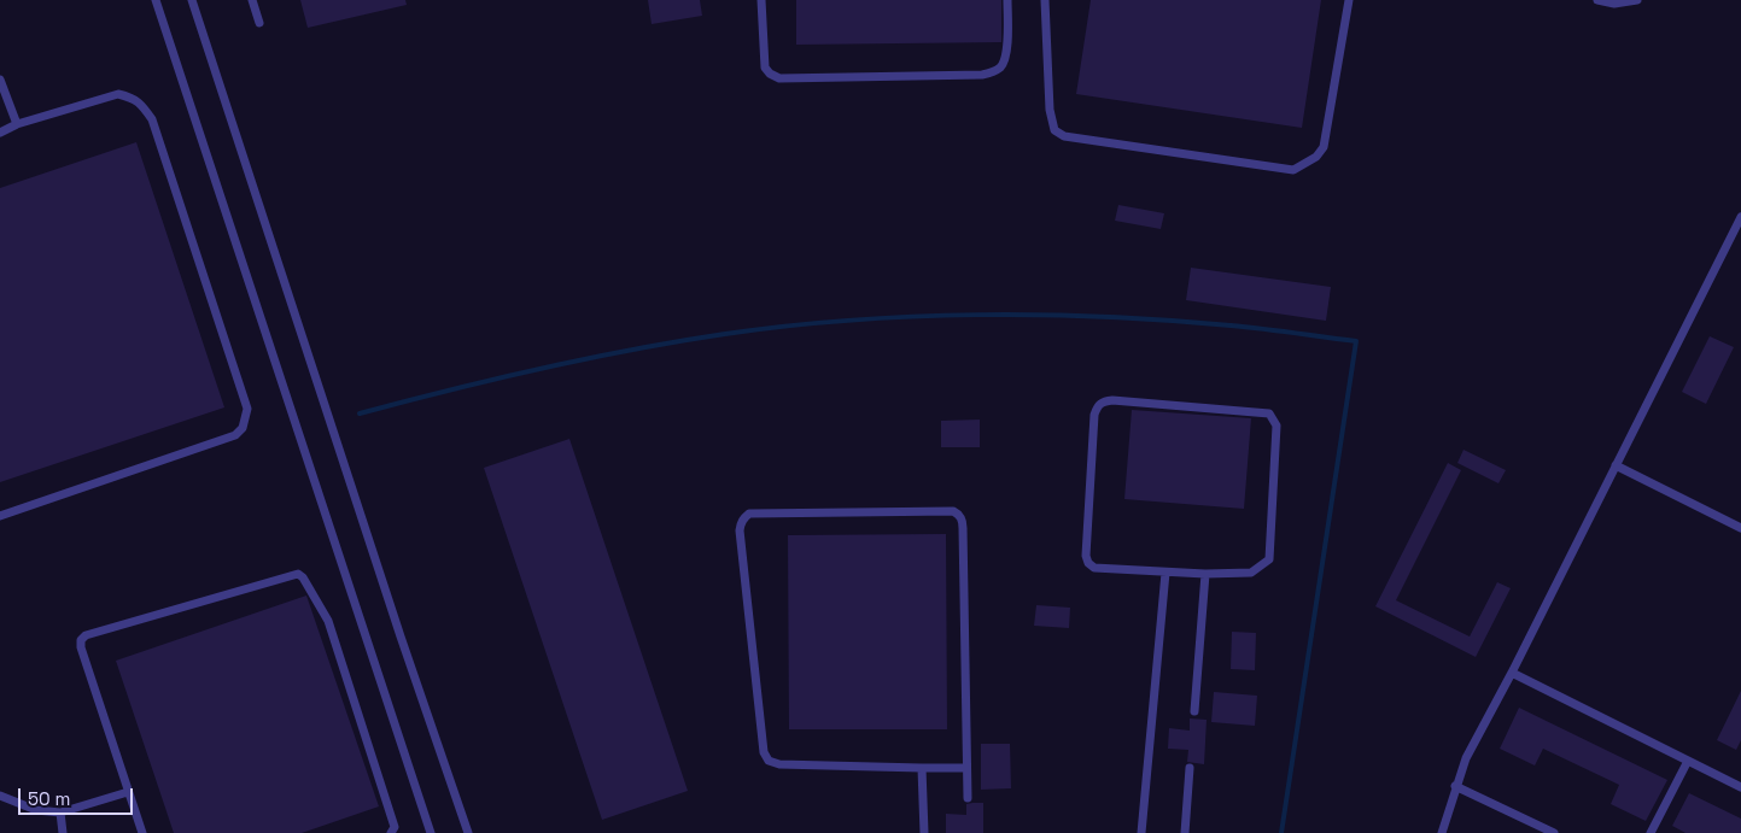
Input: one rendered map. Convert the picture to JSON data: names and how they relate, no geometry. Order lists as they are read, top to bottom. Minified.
{"scale_bar":"50 m"}
